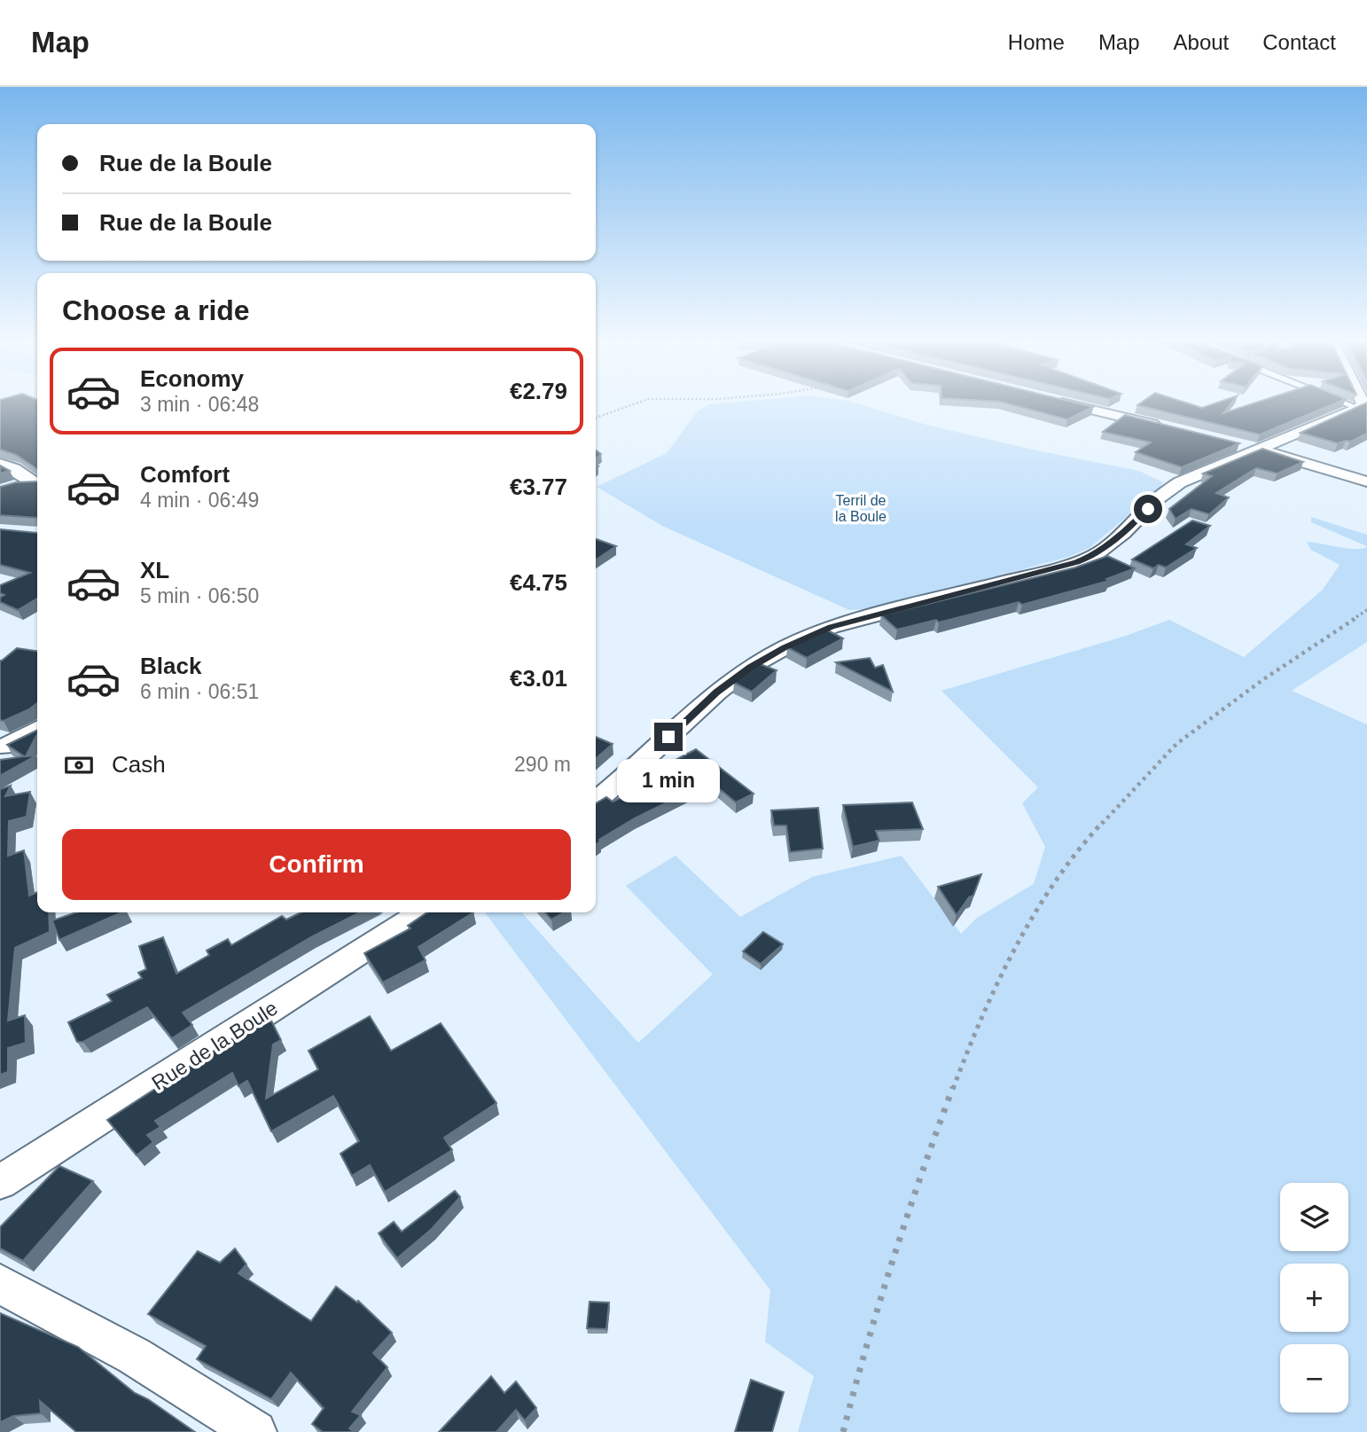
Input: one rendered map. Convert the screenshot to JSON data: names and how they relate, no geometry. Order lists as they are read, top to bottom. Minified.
{"streets":{"street":["Rue de la Boule"]},"parks":["Terril de la Boule"],"page":{"header":"Map","nav":["Home","Map","About","Contact"],"banner":["Rue de la Boule","Rue de la Boule"],"heading":"Choose a ride","list":[{"name":"Economy","note":"3 min · 06:48","value":"€2.79"},{"name":"Comfort","note":"4 min · 06:49","value":"€3.77"},{"name":"XL","note":"5 min · 06:50","value":"€4.75"},{"name":"Black","note":"6 min · 06:51","value":"€3.01"}],"pay":["Cash","290 m"],"bubble":"1 min","buttons":"Confirm","map_buttons":["+","−"]}}
